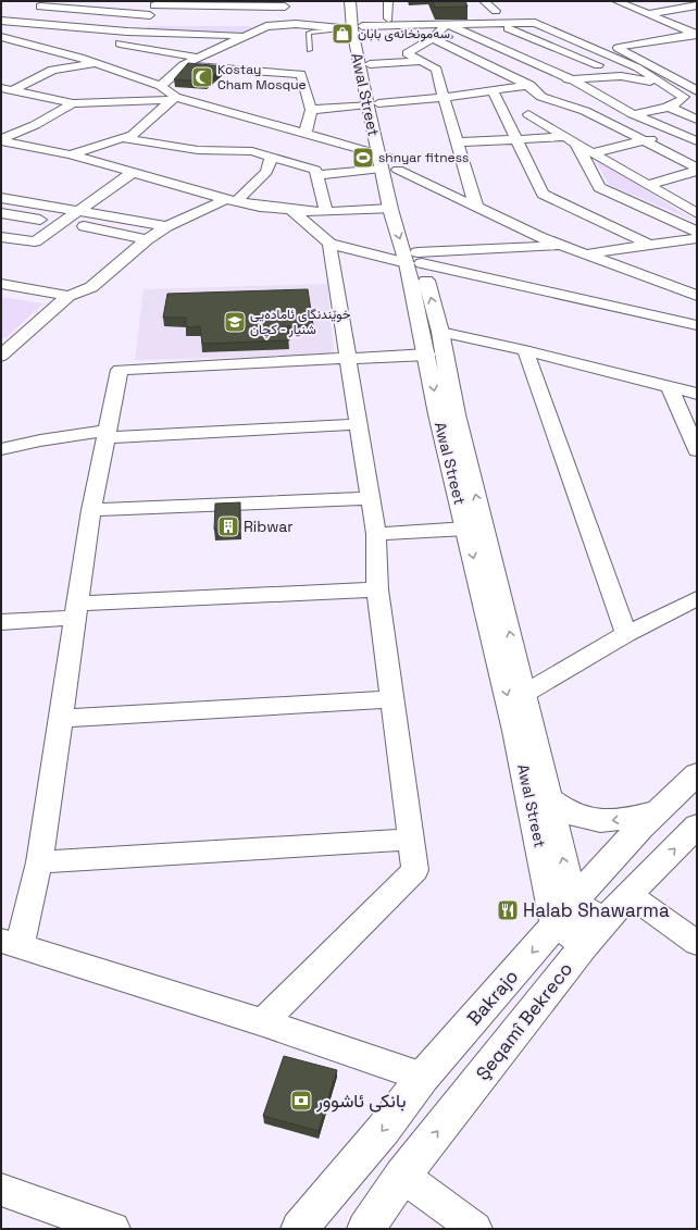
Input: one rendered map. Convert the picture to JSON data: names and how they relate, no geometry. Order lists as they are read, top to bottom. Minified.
{"streets":{"main road":["Awal Street","Bakrajo","Şeqamî Bekreco"]},"crossings":[["Awal Street","Bakrajo"]],"one_way":["Bakrajo","Şeqamî Bekreco"],"places":{"shop":["سەمونخانەی بابان"],"mosque":["Kostay Cham Mosque"],"sports":["shnyar fitness"],"school or university":["خوێندنگای ئامادەیی شنیار - کچان"],"building":["Ribwar"],"restaurant":["Halab Shawarma"],"bank":["بانکی ئاشوور"]}}
